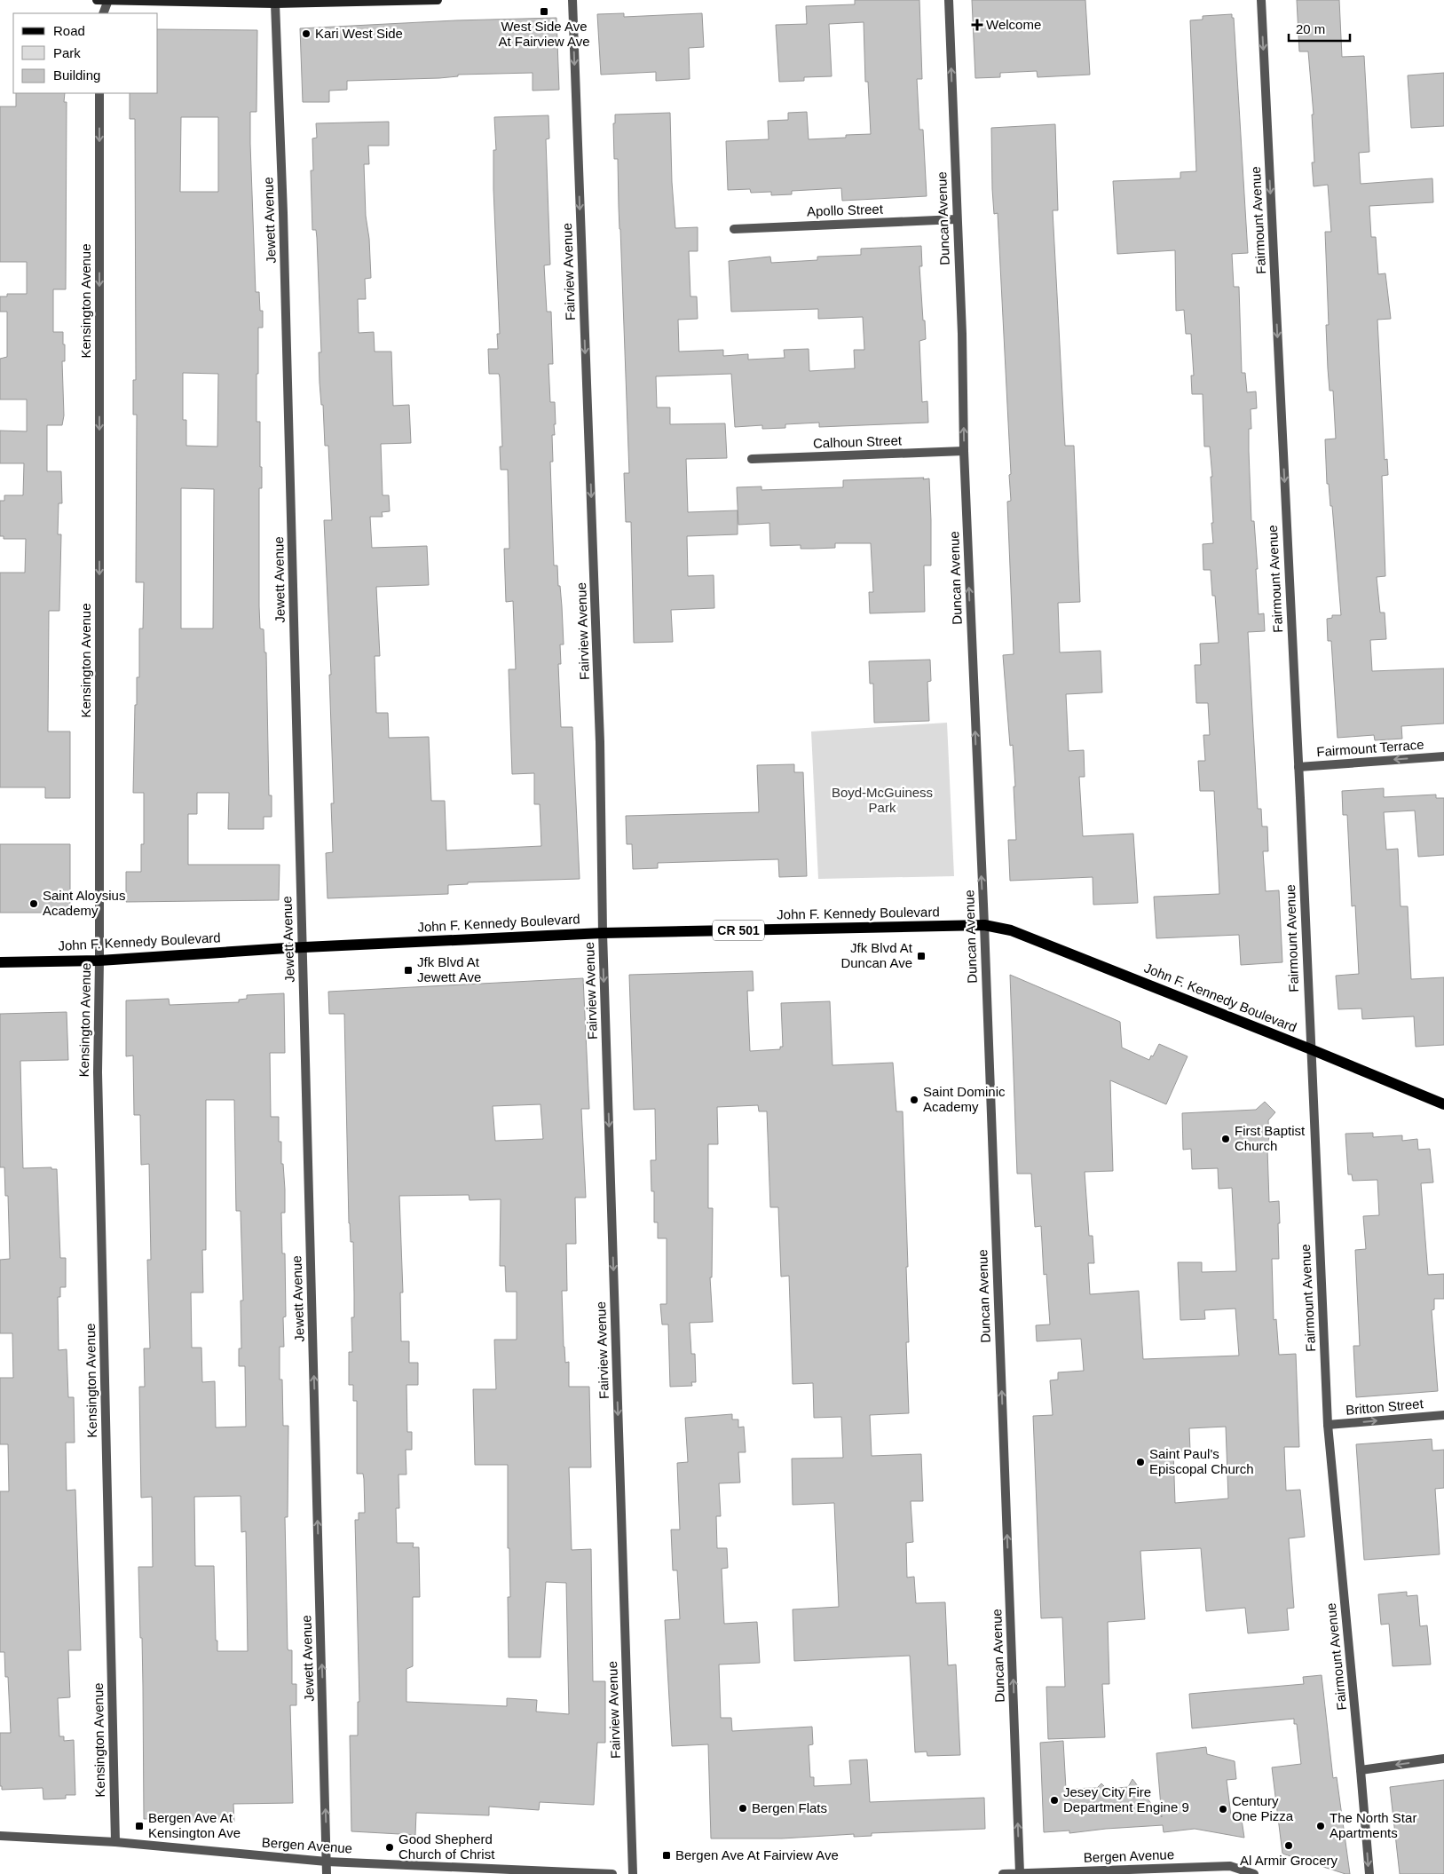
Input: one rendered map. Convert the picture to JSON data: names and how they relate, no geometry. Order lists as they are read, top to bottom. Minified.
{"streets":{"main road":["John F. Kennedy Boulevard","CR 501"],"street":["Apollo Street","Duncan Avenue","Jewett Avenue","Fairmount Avenue","Fairview Avenue","Kensington Avenue","Calhoun Street","Fairmount Terrace","Britton Street","Bergen Avenue"]},"crossings":[["Apollo Street","Duncan Avenue"],["Duncan Avenue","Calhoun Street"],["Duncan Avenue","John F. Kennedy Boulevard"],["Duncan Avenue","Bergen Avenue"],["Jewett Avenue","John F. Kennedy Boulevard"],["Jewett Avenue","Bergen Avenue"],["Fairmount Avenue","Fairmount Terrace"],["Fairmount Avenue","John F. Kennedy Boulevard"],["Fairmount Avenue","Britton Street"],["Fairview Avenue","John F. Kennedy Boulevard"],["Kensington Avenue","John F. Kennedy Boulevard"],["Kensington Avenue","Bergen Avenue"]],"one_way":["Duncan Avenue","Jewett Avenue","Fairmount Avenue","Fairview Avenue","Kensington Avenue","Fairmount Terrace","Britton Street"],"parks":["Boyd-McGuiness Park"],"places":{"transit":["West Side Ave At Fairview Ave","Jfk Blvd At Duncan Ave","Jfk Blvd At Jewett Ave","Bergen Ave At Kensington Ave","Bergen Ave At Fairview Ave"],"health":["Welcome"],"other":["Kari West Side","Saint Aloysius Academy","Saint Dominic Academy","First Baptist Church","Saint Paul's Episcopal Church","Jesey City Fire Department Engine 9","Bergen Flats","Century One Pizza","The North Star Apartments","Al Armir Grocery","Good Shepherd Church of Christ"]},"legend":["Road","Park","Building"],"scale_bar":"20 m"}
